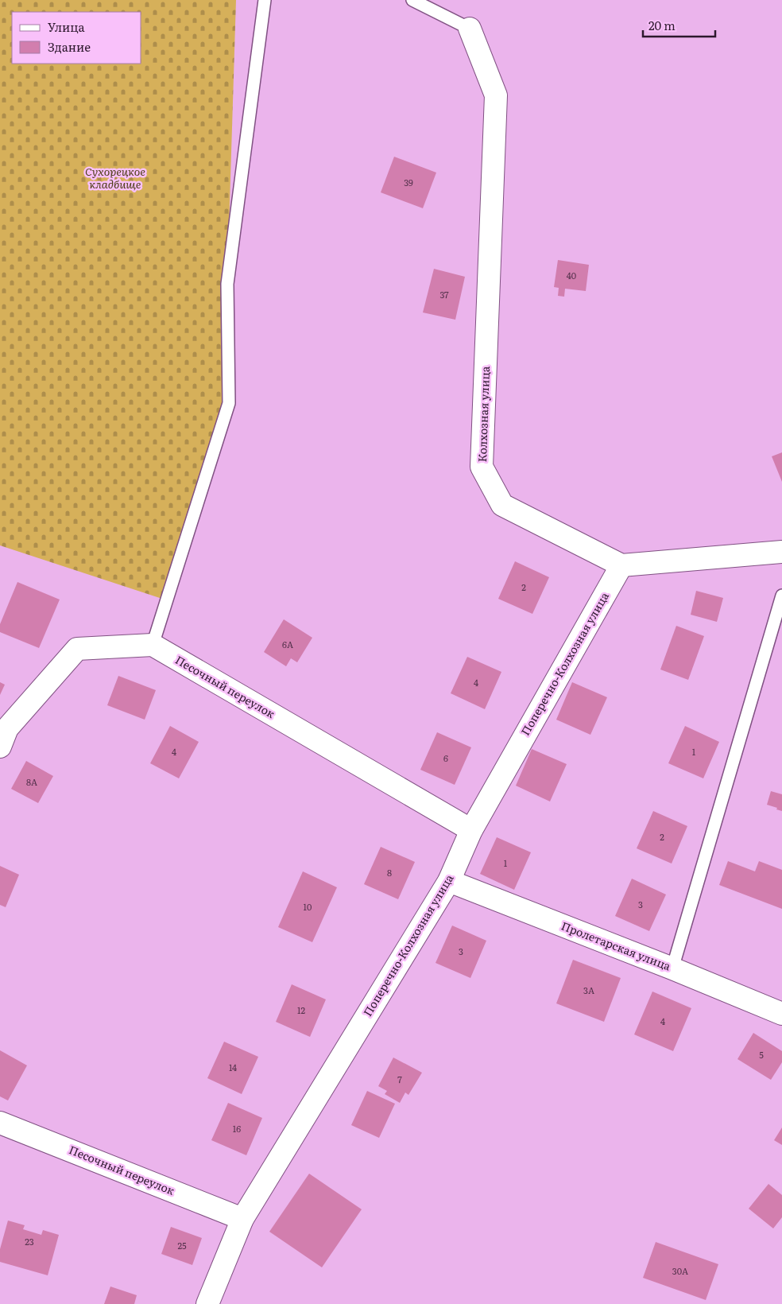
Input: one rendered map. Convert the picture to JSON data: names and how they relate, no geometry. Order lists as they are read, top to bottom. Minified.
{"streets":{"street":["Колхозная улица","Поперечно-Колхозная улица","Песочный переулок","Пролетарская улица"]},"crossings":[["Колхозная улица","Поперечно-Колхозная улица"],["Поперечно-Колхозная улица","Песочный переулок"],["Поперечно-Колхозная улица","Пролетарская улица"]],"parks":["Сухорецкое кладбище"],"house_numbers":["39","40","37","2","6А","4","4","1","6","8А","2","1","8","3","10","3","3А","12","4","5","14","7","16","23","25","30А"],"legend":["Улица","Здание"],"scale_bar":"20 m"}
